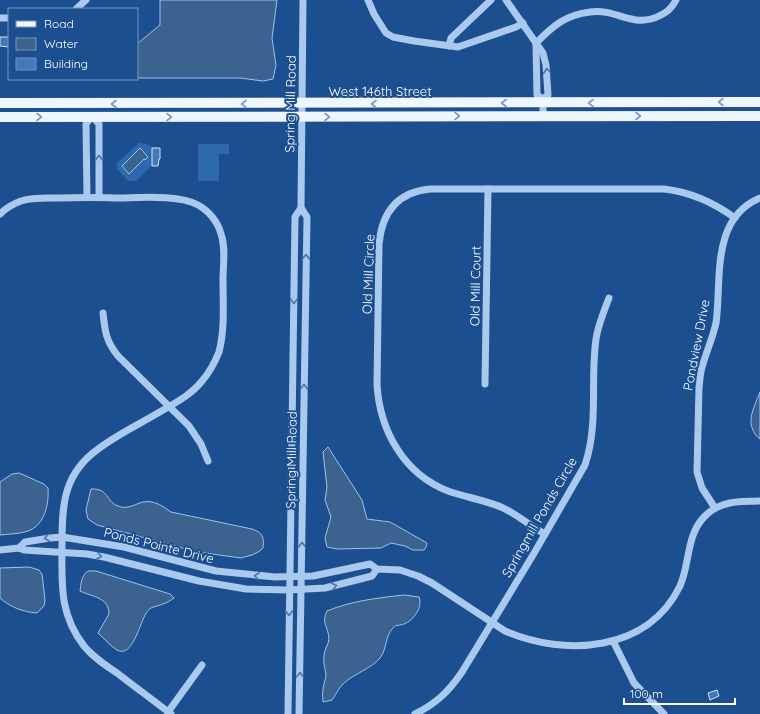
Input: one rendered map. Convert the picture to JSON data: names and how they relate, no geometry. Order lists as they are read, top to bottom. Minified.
{"streets":{"main road":["West 146th Street"],"street":["Spring Mill Road","Old Mill Circle","Old Mill Court","Pondview Drive","Springmill Ponds Circle","Ponds Pointe Drive"]},"crossings":[["West 146th Street","Spring Mill Road"],["Spring Mill Road","Ponds Pointe Drive"],["Old Mill Circle","Old Mill Court"],["Old Mill Circle","Pondview Drive"],["Old Mill Circle","Springmill Ponds Circle"],["Pondview Drive","Ponds Pointe Drive"],["Springmill Ponds Circle","Ponds Pointe Drive"]],"legend":["Road","Water","Building"],"scale_bar":"100 m"}
